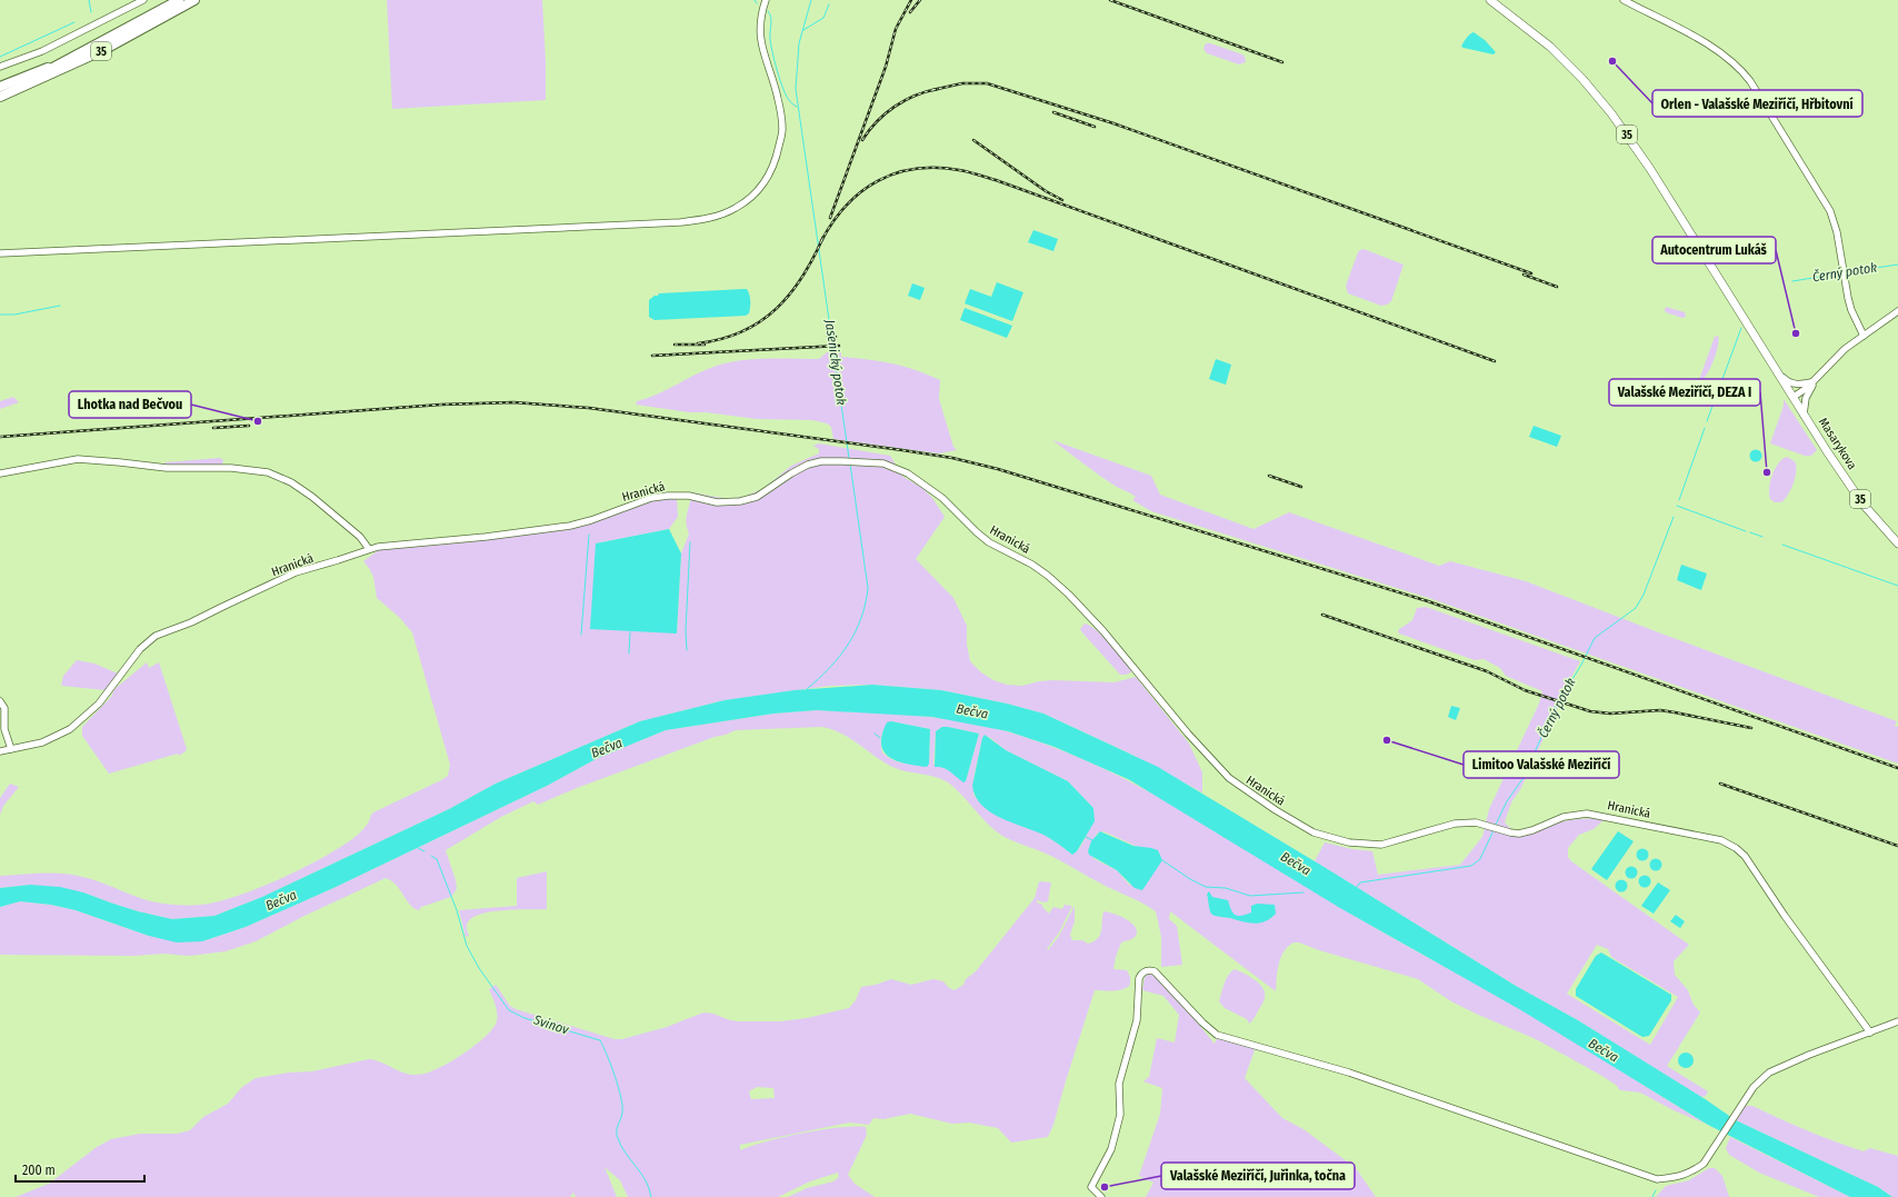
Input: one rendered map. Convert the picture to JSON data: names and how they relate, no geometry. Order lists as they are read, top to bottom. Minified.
{"streets":{"highway":["35"],"main road":["Masarykova"],"street":["Hranická"]},"crossings":[["35","Masarykova"]],"water":["Černý potok","Jasenický potok","Bečva","Svinov"],"places":["Orlen - Valašské Meziříčí, Hřbitovní","Autocentrum Lukáš","Lhotka nad Bečvou","Valašské Meziříčí, DEZA I","Limitoo Valašské Meziříčí","Valašské Meziříčí, Juřinka, točna"],"scale_bar":"200 m"}
